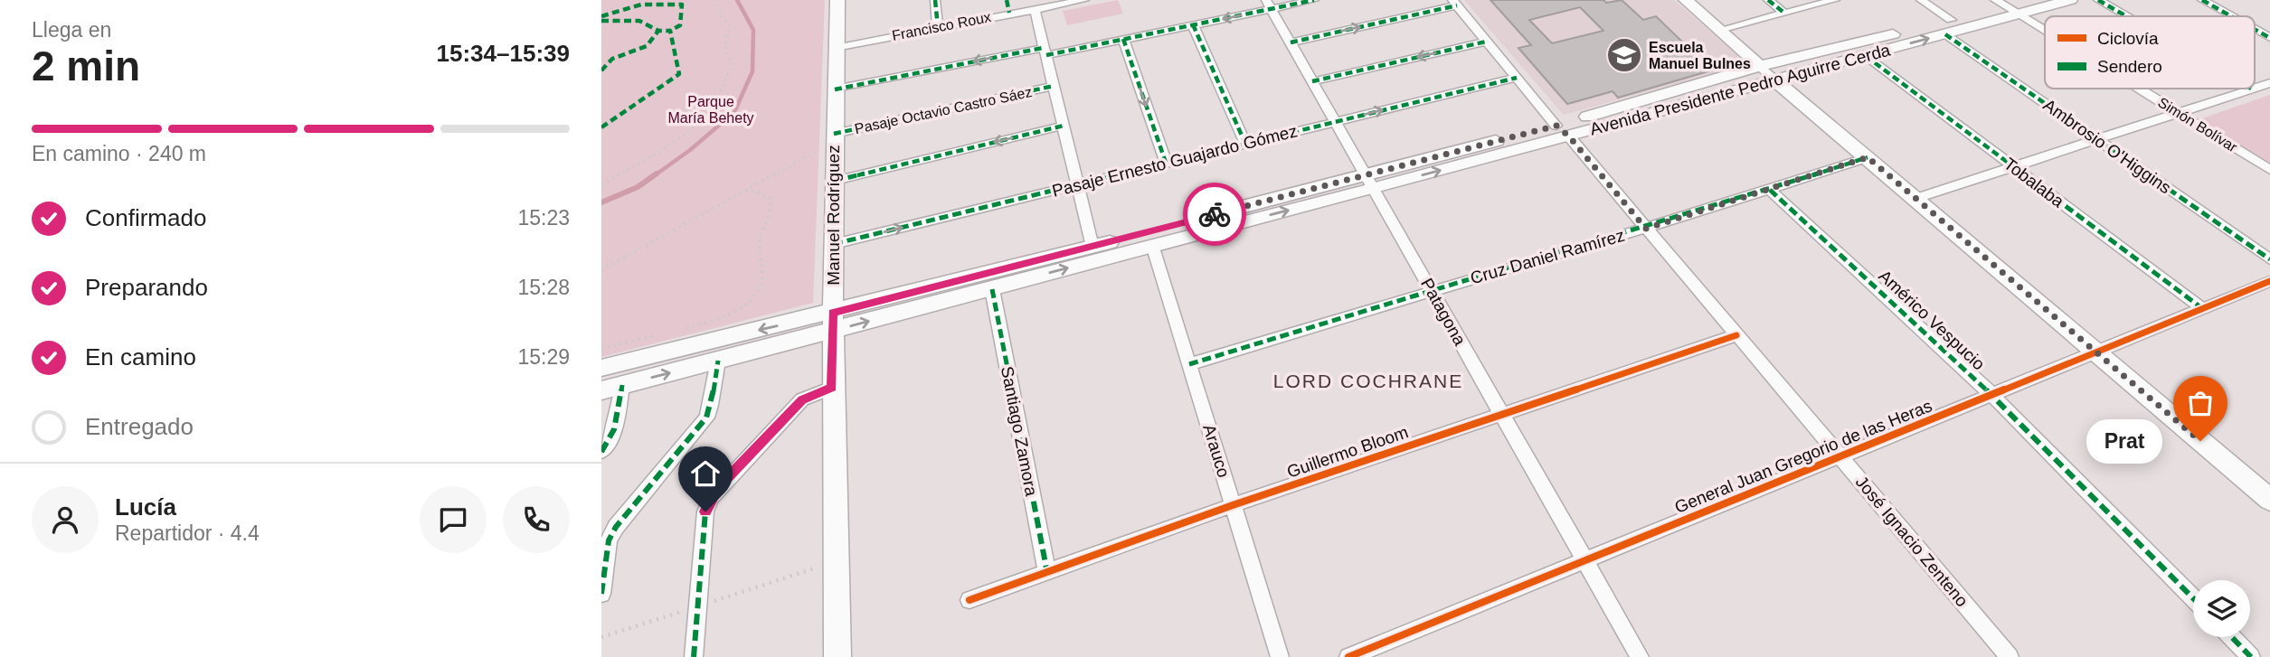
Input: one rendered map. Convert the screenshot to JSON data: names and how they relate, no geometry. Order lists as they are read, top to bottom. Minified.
{"streets":{"main road":["Avenida Presidente Pedro Aguirre Cerda","Manuel Rodríguez"],"street":["Francisco Roux","Pasaje Octavio Castro Sáez","Simón Bolívar","Ambrosio O'Higgins","Pasaje Ernesto Guajardo Gómez","Tobalaba","Cruz Daniel Ramírez","Patagona","Américo Vespucio","Santiago Zamora","Arauco","Guillermo Bloom","General Juan Gregorio de las Heras","José Ignacio Zenteno"]},"crossings":[["Francisco Roux","Manuel Rodríguez"],["Avenida Presidente Pedro Aguirre Cerda","Simón Bolívar"],["Avenida Presidente Pedro Aguirre Cerda","Ambrosio O'Higgins"],["Avenida Presidente Pedro Aguirre Cerda","Tobalaba"],["Avenida Presidente Pedro Aguirre Cerda","Manuel Rodríguez"],["Avenida Presidente Pedro Aguirre Cerda","Patagona"],["Avenida Presidente Pedro Aguirre Cerda","Santiago Zamora"],["Avenida Presidente Pedro Aguirre Cerda","Arauco"],["Avenida Presidente Pedro Aguirre Cerda","José Ignacio Zenteno"],["Pasaje Octavio Castro Sáez","Manuel Rodríguez"],["Pasaje Ernesto Guajardo Gómez","Manuel Rodríguez"],["Pasaje Ernesto Guajardo Gómez","Patagona"],["Pasaje Ernesto Guajardo Gómez","José Ignacio Zenteno"],["Tobalaba","General Juan Gregorio de las Heras"],["Cruz Daniel Ramírez","Patagona"],["Cruz Daniel Ramírez","Américo Vespucio"],["Cruz Daniel Ramírez","Arauco"],["Cruz Daniel Ramírez","José Ignacio Zenteno"],["Patagona","Guillermo Bloom"],["Patagona","General Juan Gregorio de las Heras"],["Américo Vespucio","General Juan Gregorio de las Heras"],["Santiago Zamora","Guillermo Bloom"],["Arauco","Guillermo Bloom"],["Guillermo Bloom","José Ignacio Zenteno"],["General Juan Gregorio de las Heras","José Ignacio Zenteno"]],"districts":["LORD COCHRANE"],"parks":["Parque María Behety"],"places":{"school or university":["Escuela Manuel Bulnes"],"other":["Prat"]},"legend":["Ciclovía","Sendero"],"page":{"heading":["2 min","Llega en","15:34–15:39"],"panel":["Lucía","Repartidor · 4.4"],"bar":"En camino · 240 m","list":[["Confirmado","15:23"],["Preparando","15:28"],["En camino","15:29"],"Entregado"],"bubble":"Prat"}}
